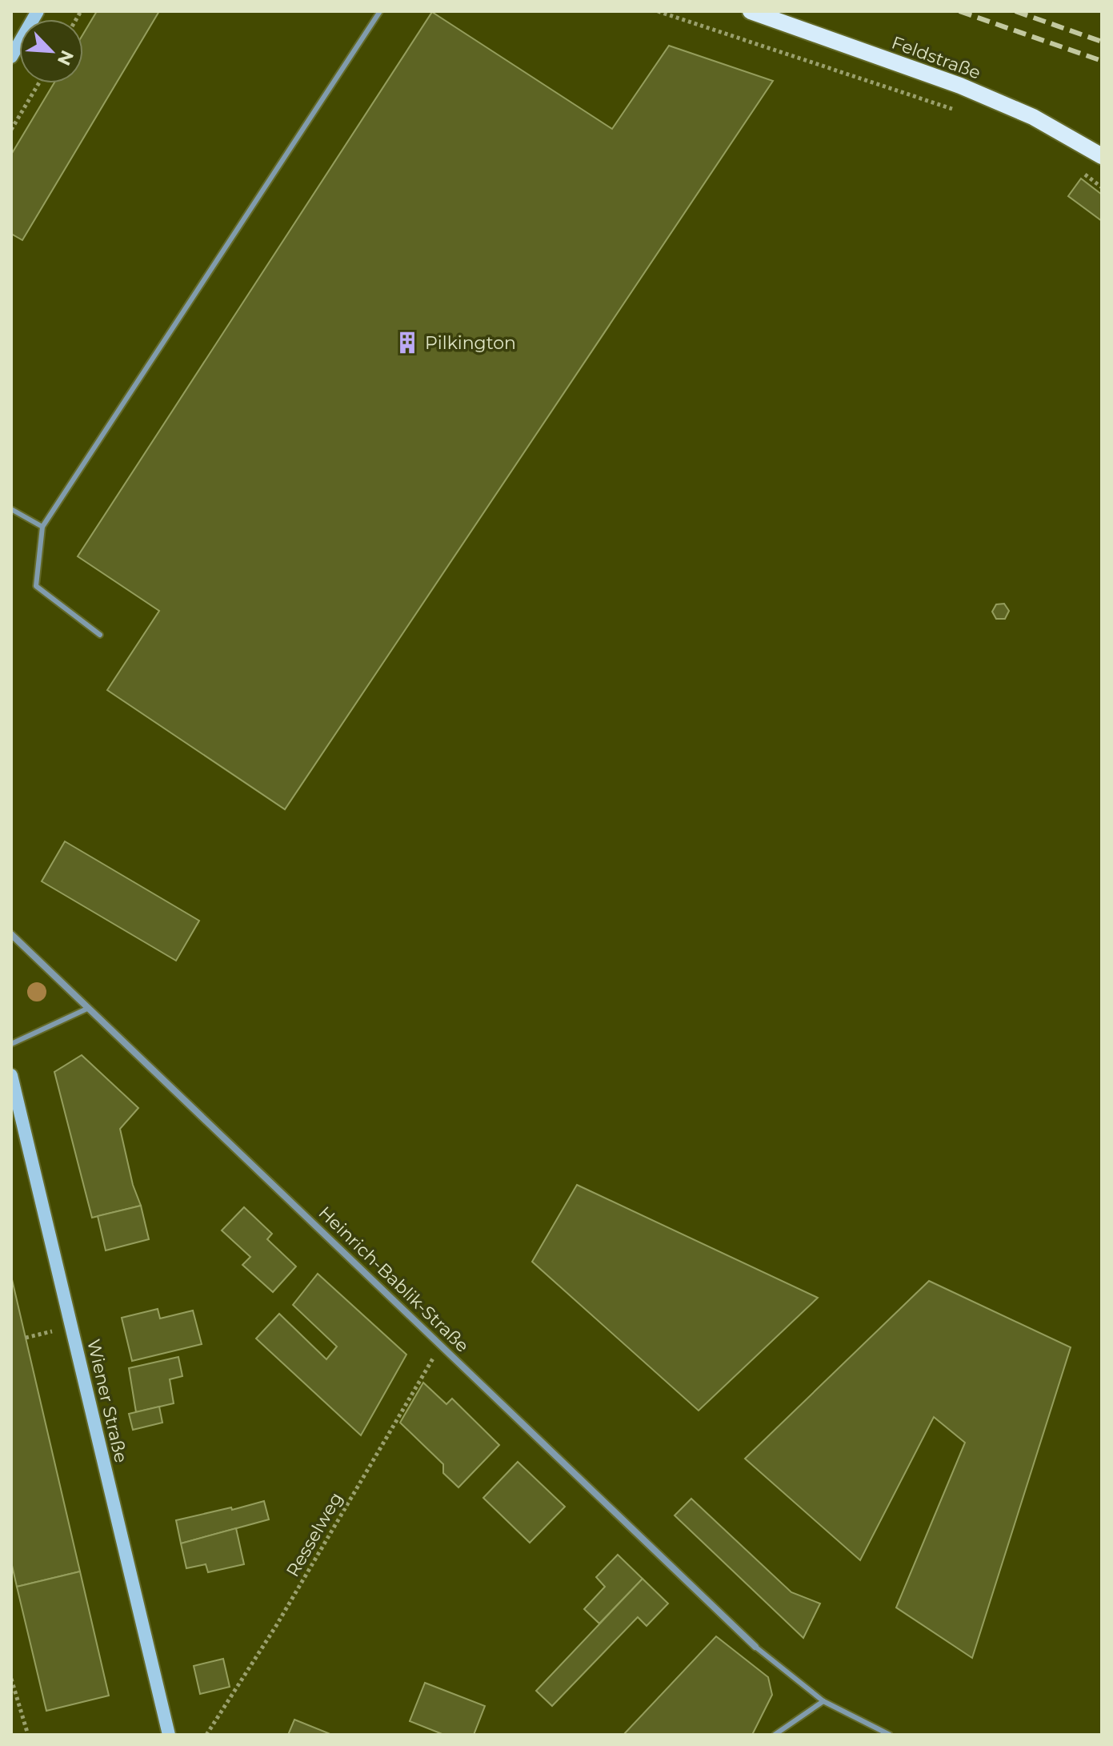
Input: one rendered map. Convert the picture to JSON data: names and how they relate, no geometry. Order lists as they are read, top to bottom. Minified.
{"streets":{"main road":["Feldstraße","Wiener Straße"],"street":["Heinrich-Bablik-Straße"],"path":["Resselweg"]},"crossings":[["Heinrich-Bablik-Straße","Resselweg"]],"places":{"building":["Pilkington"]},"north":"bottom right"}
